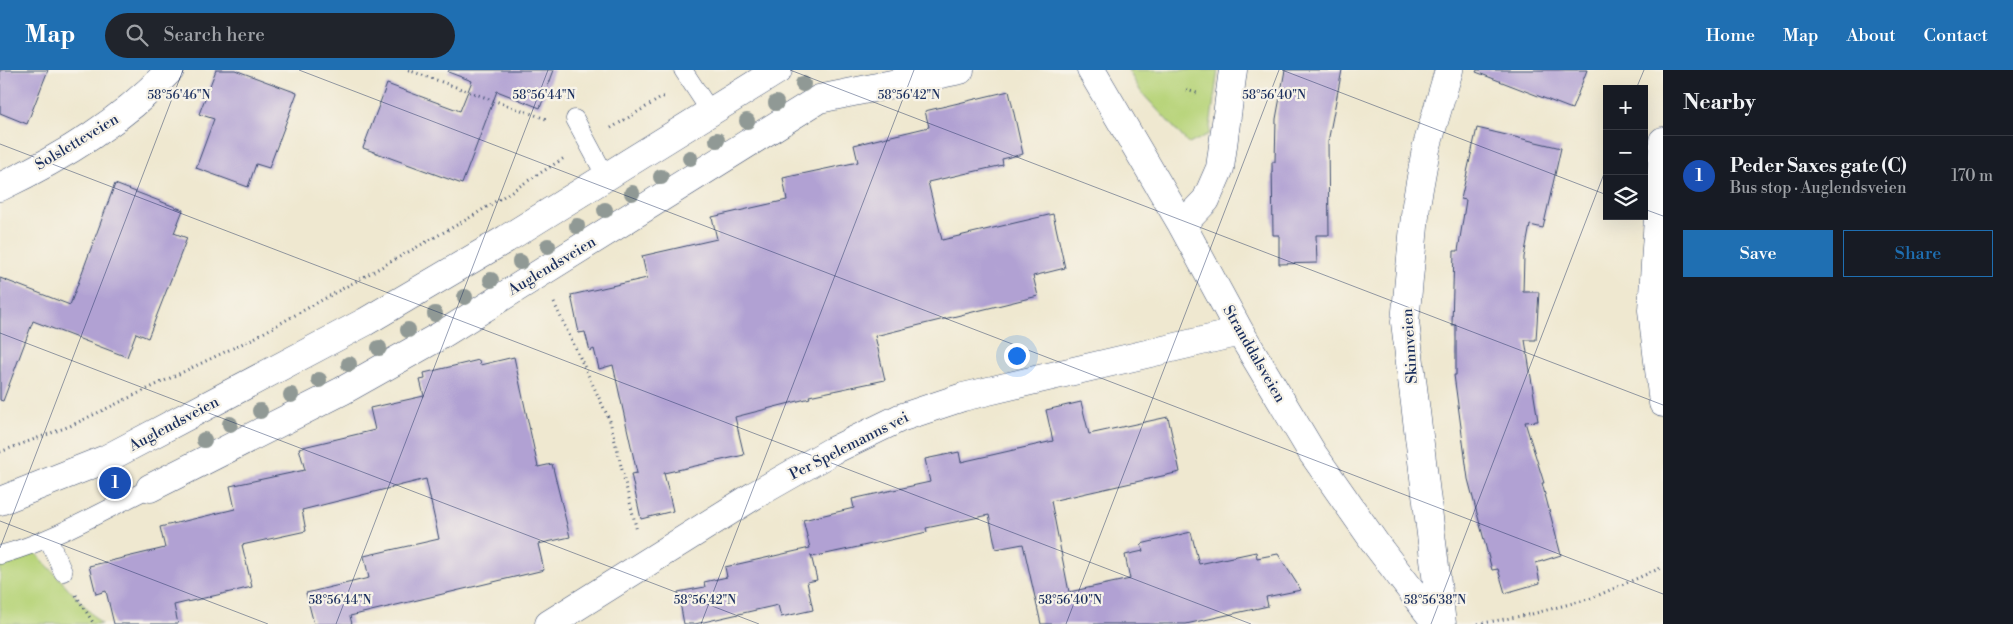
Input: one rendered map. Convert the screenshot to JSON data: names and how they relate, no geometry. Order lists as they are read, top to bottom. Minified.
{"streets":{"street":["Solsletteveien","Auglendsveien","Skinnveien","Stranddalsveien","Per Spelemanns vei"]},"crossings":[["Stranddalsveien","Per Spelemanns vei"]],"page":{"header":"Map","search":"Search here","nav":["Home","Map","About","Contact"],"heading":"Nearby","map_buttons":["+","−"],"list":[{"mark":"1","name":"Peder Saxes gate (C)","note":"Bus stop · Auglendsveien","value":"170 m"}],"buttons":["Save","Share"],"pins":"1"},"coordinates":["58°56'42\"N","58°56'46\"N","58°56'44\"N","58°56'40\"N","58°56'38\"N"]}
